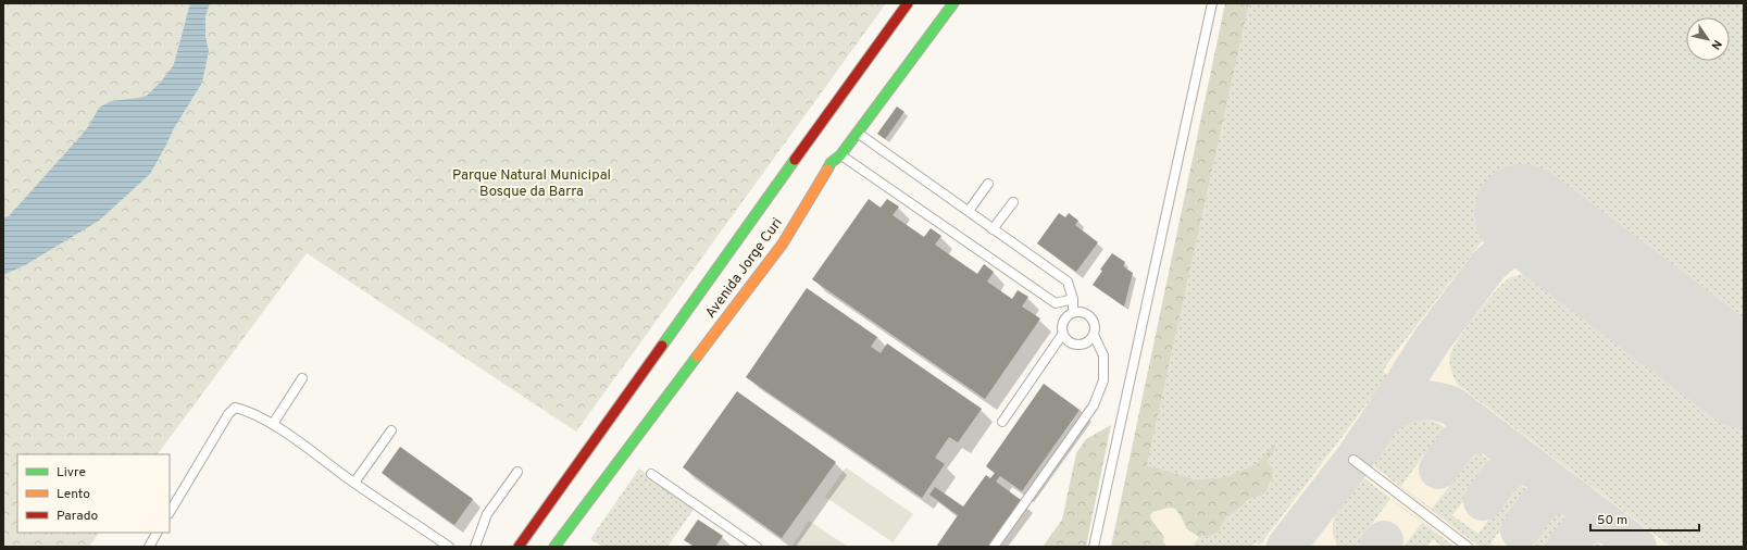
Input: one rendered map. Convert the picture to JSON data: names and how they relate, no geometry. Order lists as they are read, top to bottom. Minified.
{"streets":{"street":["Avenida Jorge Curi"]},"parks":["Parque Natural Municipal Bosque da Barra"],"legend":["Livre","Lento","Parado"],"scale_bar":"50 m","north":"bottom right"}
